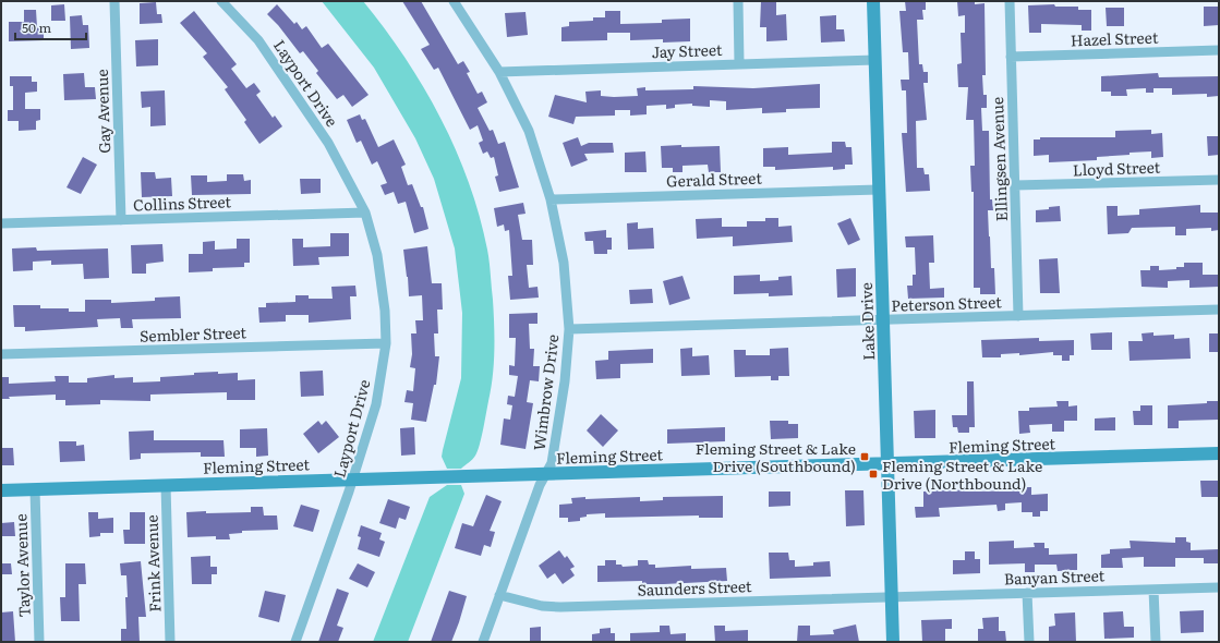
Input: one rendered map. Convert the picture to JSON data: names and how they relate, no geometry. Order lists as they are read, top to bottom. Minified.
{"streets":{"street":["Hazel Street","Jay Street","Layport Drive","Gay Avenue","Ellingsen Avenue","Lloyd Street","Gerald Street","Collins Street","Peterson Street","Lake Drive","Sembler Street","Wimbrow Drive","Fleming Street","Frink Avenue","Taylor Avenue","Banyan Street","Saunders Street"]},"crossings":[["Hazel Street","Ellingsen Avenue"],["Jay Street","Lake Drive"],["Jay Street","Wimbrow Drive"],["Layport Drive","Collins Street"],["Layport Drive","Sembler Street"],["Layport Drive","Fleming Street"],["Gay Avenue","Collins Street"],["Ellingsen Avenue","Lloyd Street"],["Ellingsen Avenue","Peterson Street"],["Gerald Street","Lake Drive"],["Gerald Street","Wimbrow Drive"],["Peterson Street","Lake Drive"],["Peterson Street","Wimbrow Drive"],["Lake Drive","Fleming Street"],["Lake Drive","Banyan Street"],["Lake Drive","Saunders Street"],["Wimbrow Drive","Fleming Street"],["Wimbrow Drive","Saunders Street"],["Fleming Street","Frink Avenue"],["Fleming Street","Taylor Avenue"],["Banyan Street","Saunders Street"]],"places":{"transit":["Fleming Street & Lake Drive (Southbound)","Fleming Street & Lake Drive (Northbound)"]},"scale_bar":"50 m"}
